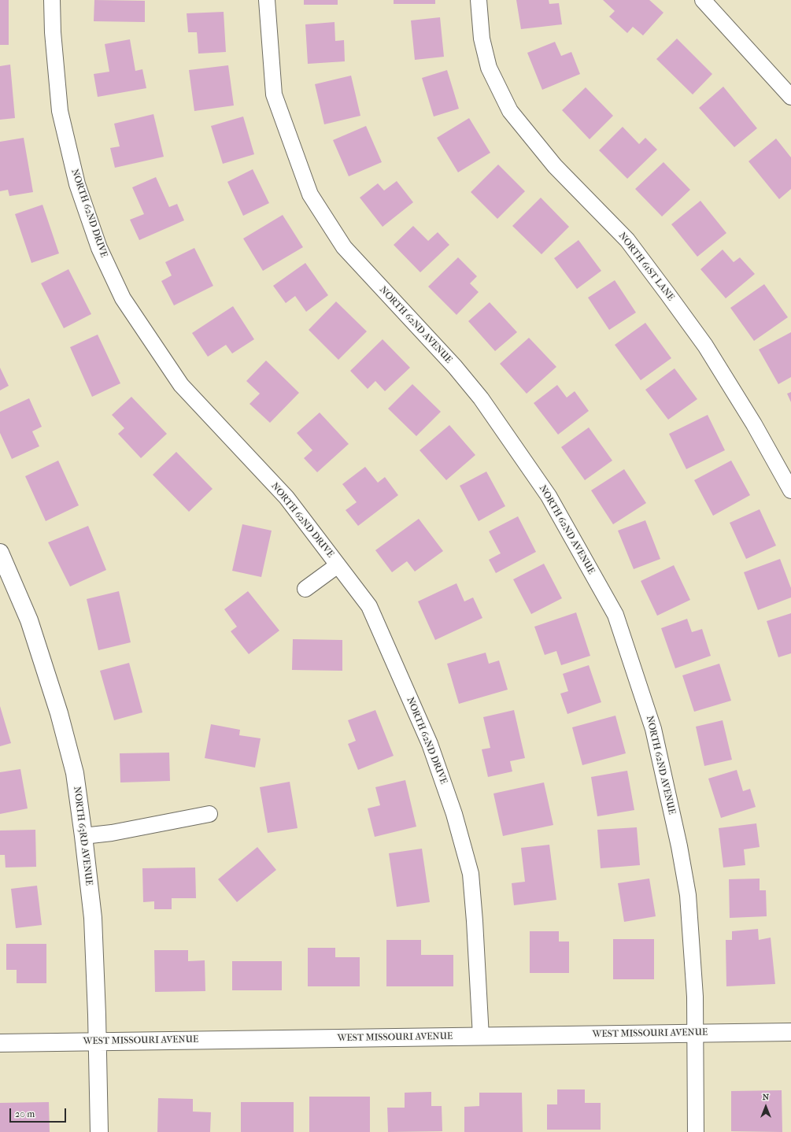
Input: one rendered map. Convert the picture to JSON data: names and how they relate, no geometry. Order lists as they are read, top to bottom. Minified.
{"streets":{"street":["NORTH 62ND DRIVE","NORTH 61ST LANE","NORTH 62ND AVENUE","NORTH 63RD AVENUE","WEST MISSOURI AVENUE"]},"crossings":[["NORTH 62ND DRIVE","WEST MISSOURI AVENUE"],["NORTH 62ND AVENUE","WEST MISSOURI AVENUE"],["NORTH 63RD AVENUE","WEST MISSOURI AVENUE"]],"scale_bar":"20 m","north":"top"}
